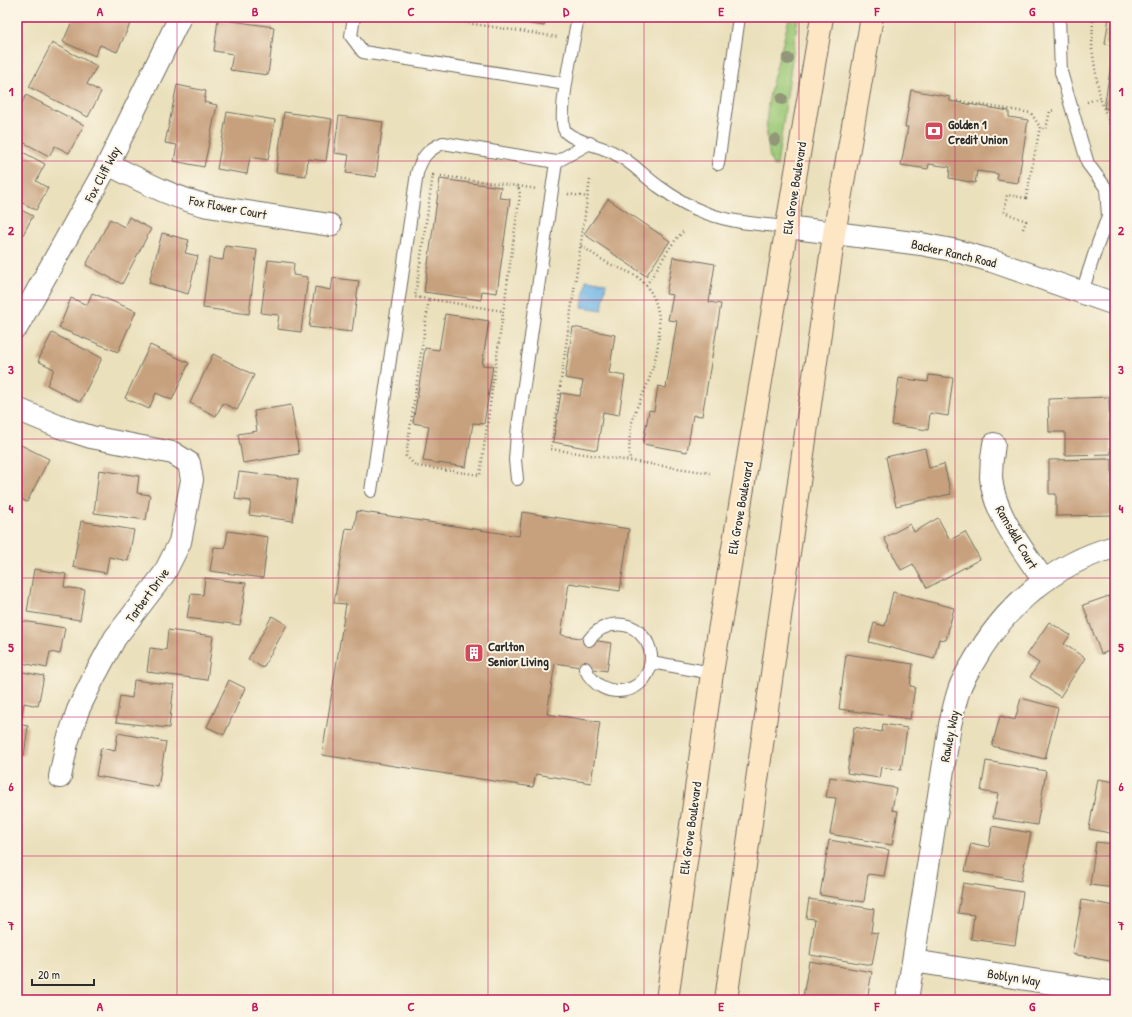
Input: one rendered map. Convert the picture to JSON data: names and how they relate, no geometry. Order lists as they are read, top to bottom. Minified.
{"streets":{"main road":["Elk Grove Boulevard"],"street":["Fox Cliff Way","Fox Flower Court","Backer Ranch Road","Ramsdell Court","Tarbert Drive","Rawley Way","Boblyn Way"]},"crossings":[["Fox Cliff Way","Fox Flower Court"],["Elk Grove Boulevard","Backer Ranch Road"],["Ramsdell Court","Rawley Way"],["Rawley Way","Boblyn Way"]],"places":{"bank":["Golden 1 Credit Union"],"building":["Carlton Senior Living"]},"scale_bar":"20 m","grid":{"columns":["A","B","C","D","E","F","G"],"rows":["1","2","3","4","5","6","7"]}}
